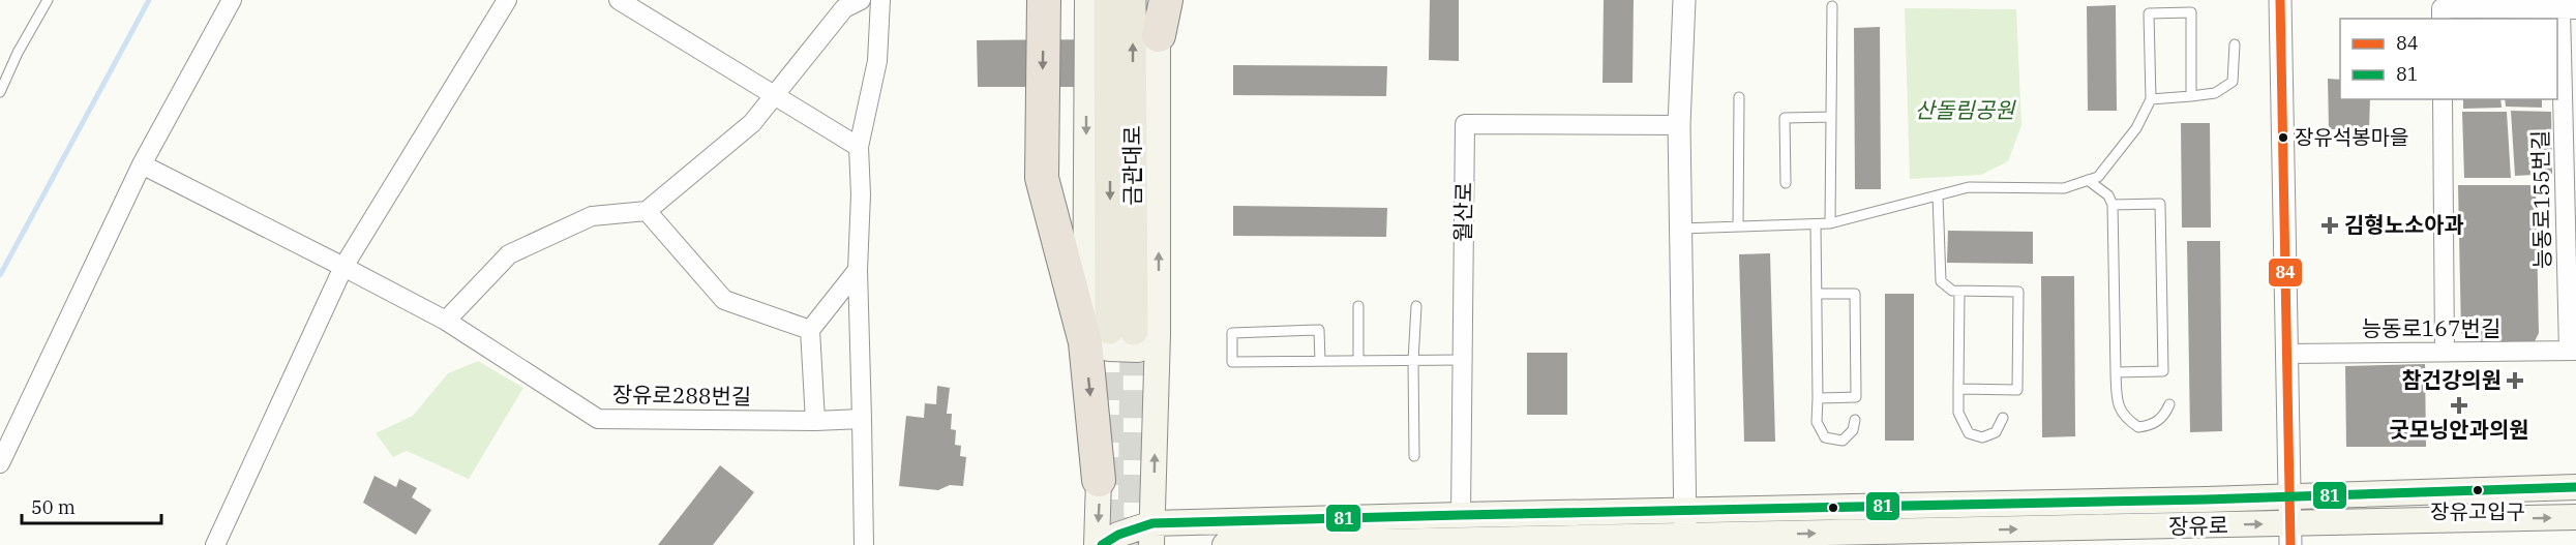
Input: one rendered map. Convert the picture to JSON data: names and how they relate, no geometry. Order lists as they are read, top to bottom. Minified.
{"streets":{"main road":["금관대로","장유로"],"street":["능동로155번길","월산로","능동로167번길","장유로288번길"]},"crossings":[["능동로155번길","능동로167번길"],["월산로","장유로"]],"parks":["산돌림공원"],"places":{"other":["장유석봉마을","장유고입구"],"health":["김형노소아과","참건강의원","굿모닝안과의원"]},"lines":["transit line 84","transit line 81"],"legend":["84","81"],"scale_bar":"50 m"}
